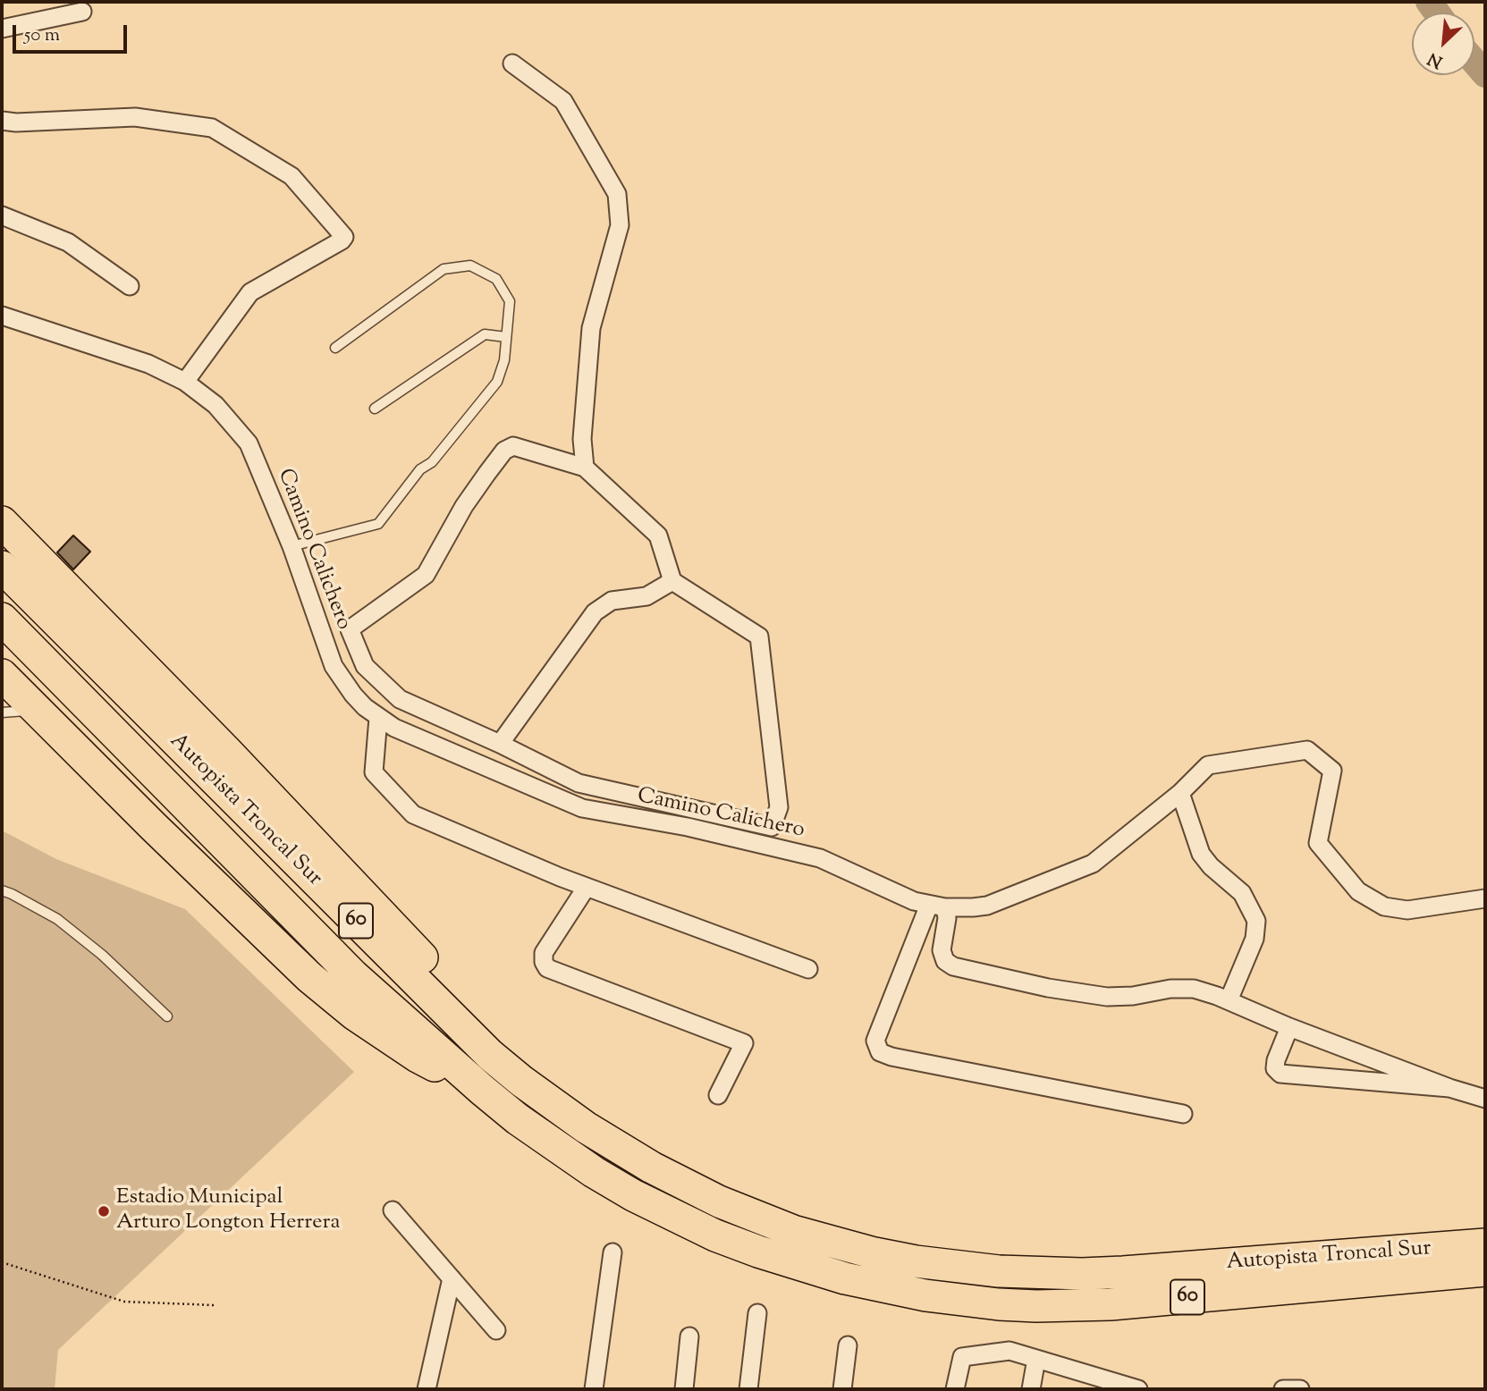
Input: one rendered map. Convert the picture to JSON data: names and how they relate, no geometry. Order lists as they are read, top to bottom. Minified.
{"streets":{"highway":["Autopista Troncal Sur","60"],"street":["Camino Calichero"]},"places":["Estadio Municipal Arturo Longton Herrera"],"scale_bar":"50 m","north":"bottom left"}
